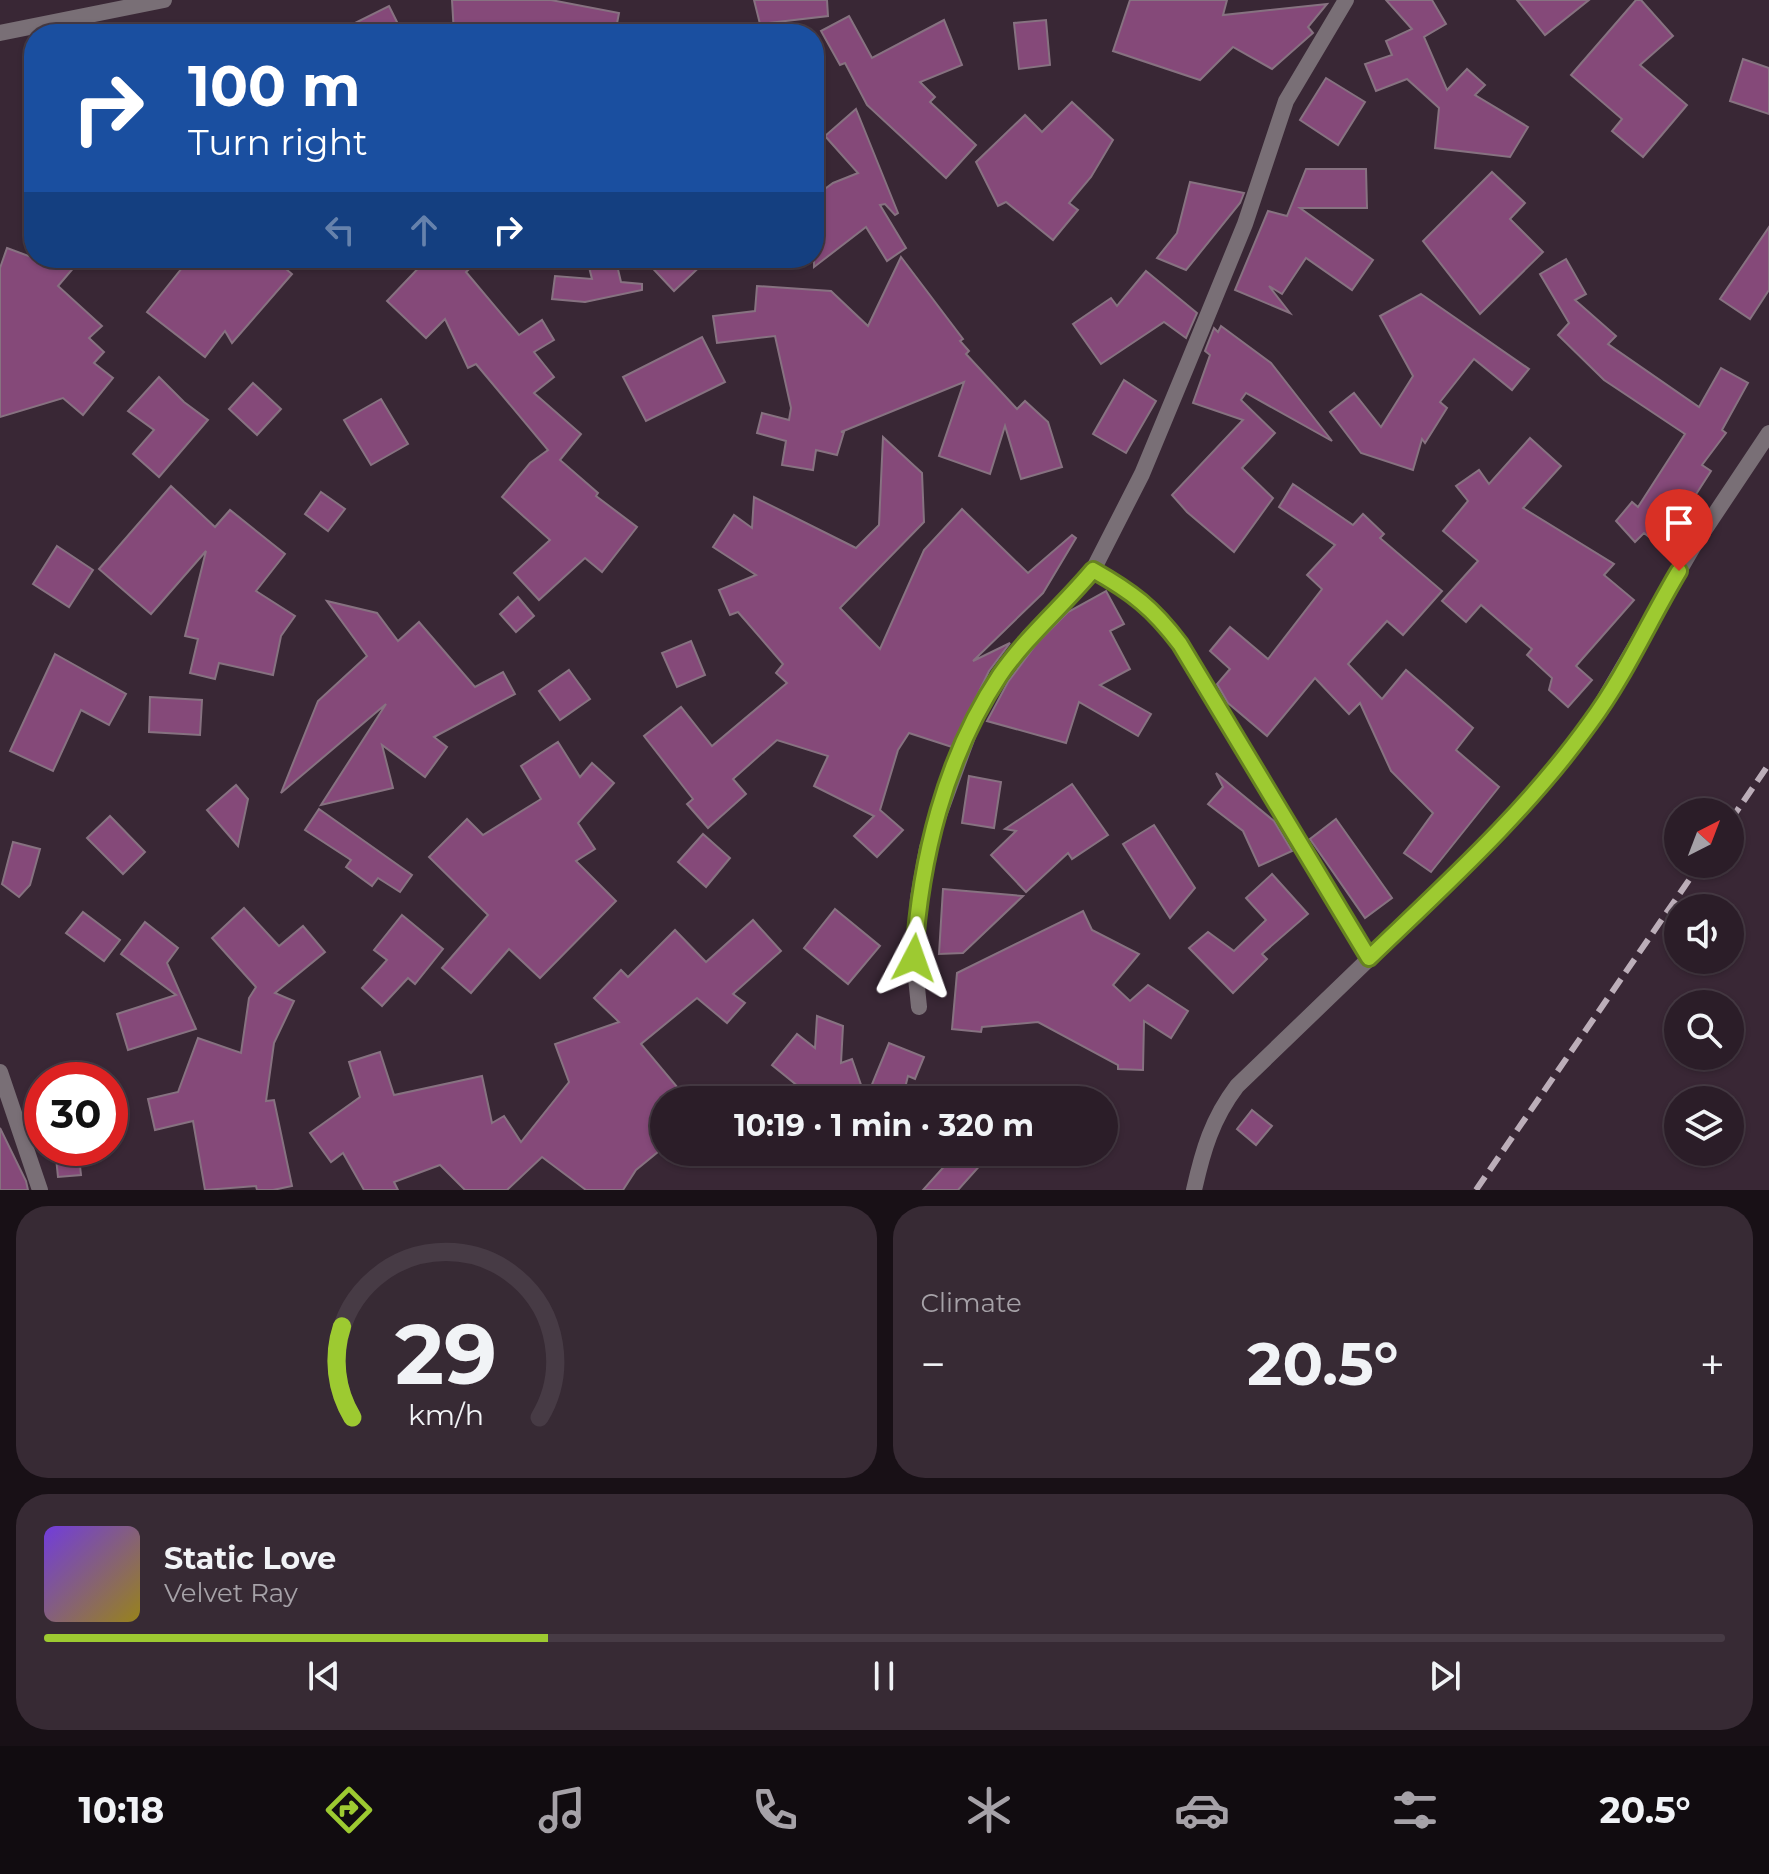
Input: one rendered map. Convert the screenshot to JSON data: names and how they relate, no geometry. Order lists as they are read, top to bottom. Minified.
{"north":"top right","page":{"turn":["100 m","Turn right"],"limit":"30","trip":"10:19 · 1 min · 320 m","tile":"Climate","heat":["−","20.5°","+"],"song":["Static Love","Velvet Ray"],"tabs":["10:18","20.5°"],"gauge":["29","km/h"]}}
